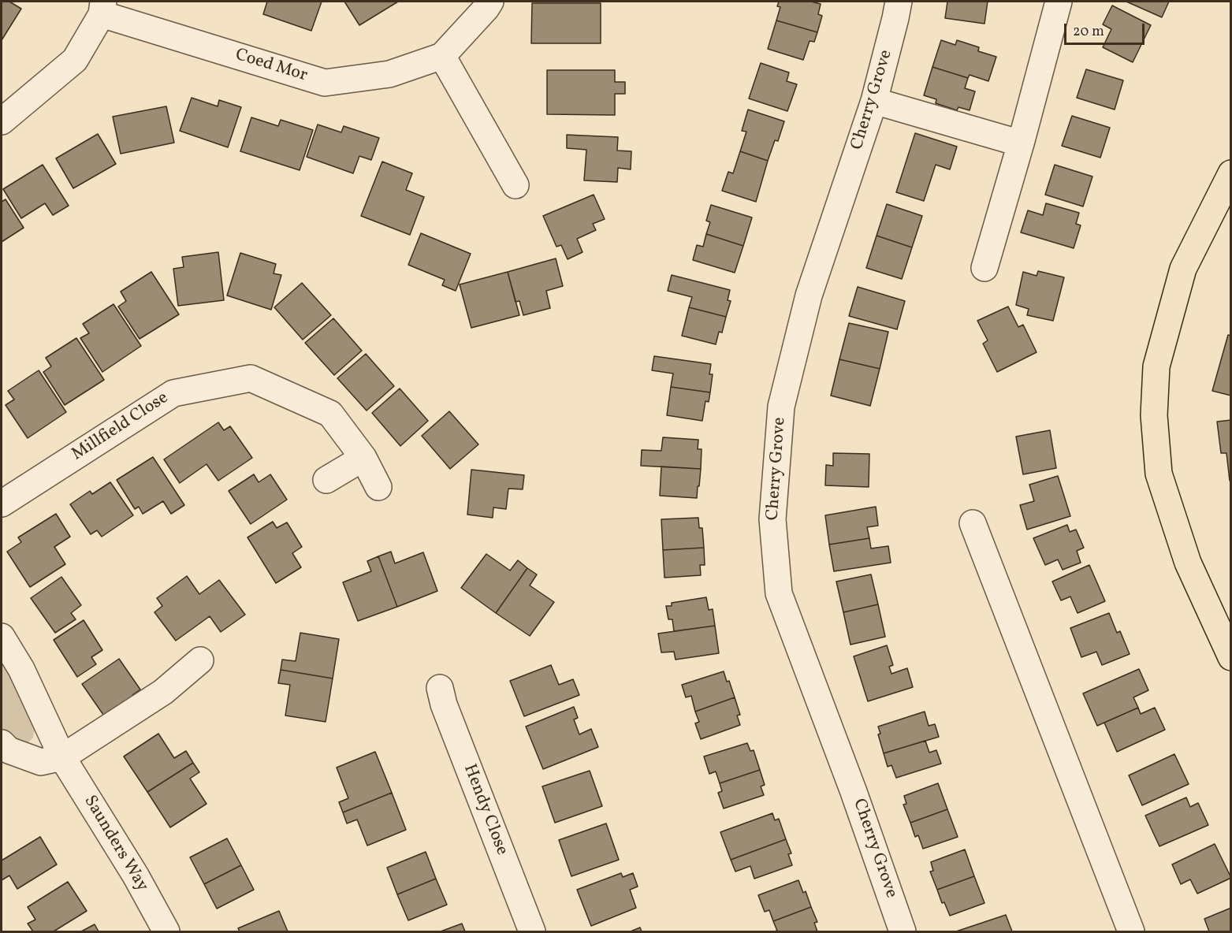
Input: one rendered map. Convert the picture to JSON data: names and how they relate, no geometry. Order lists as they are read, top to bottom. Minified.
{"streets":{"street":["Coed Mor","Cherry Grove","Millfield Close","Hendy Close","Saunders Way"]},"scale_bar":"20 m"}
